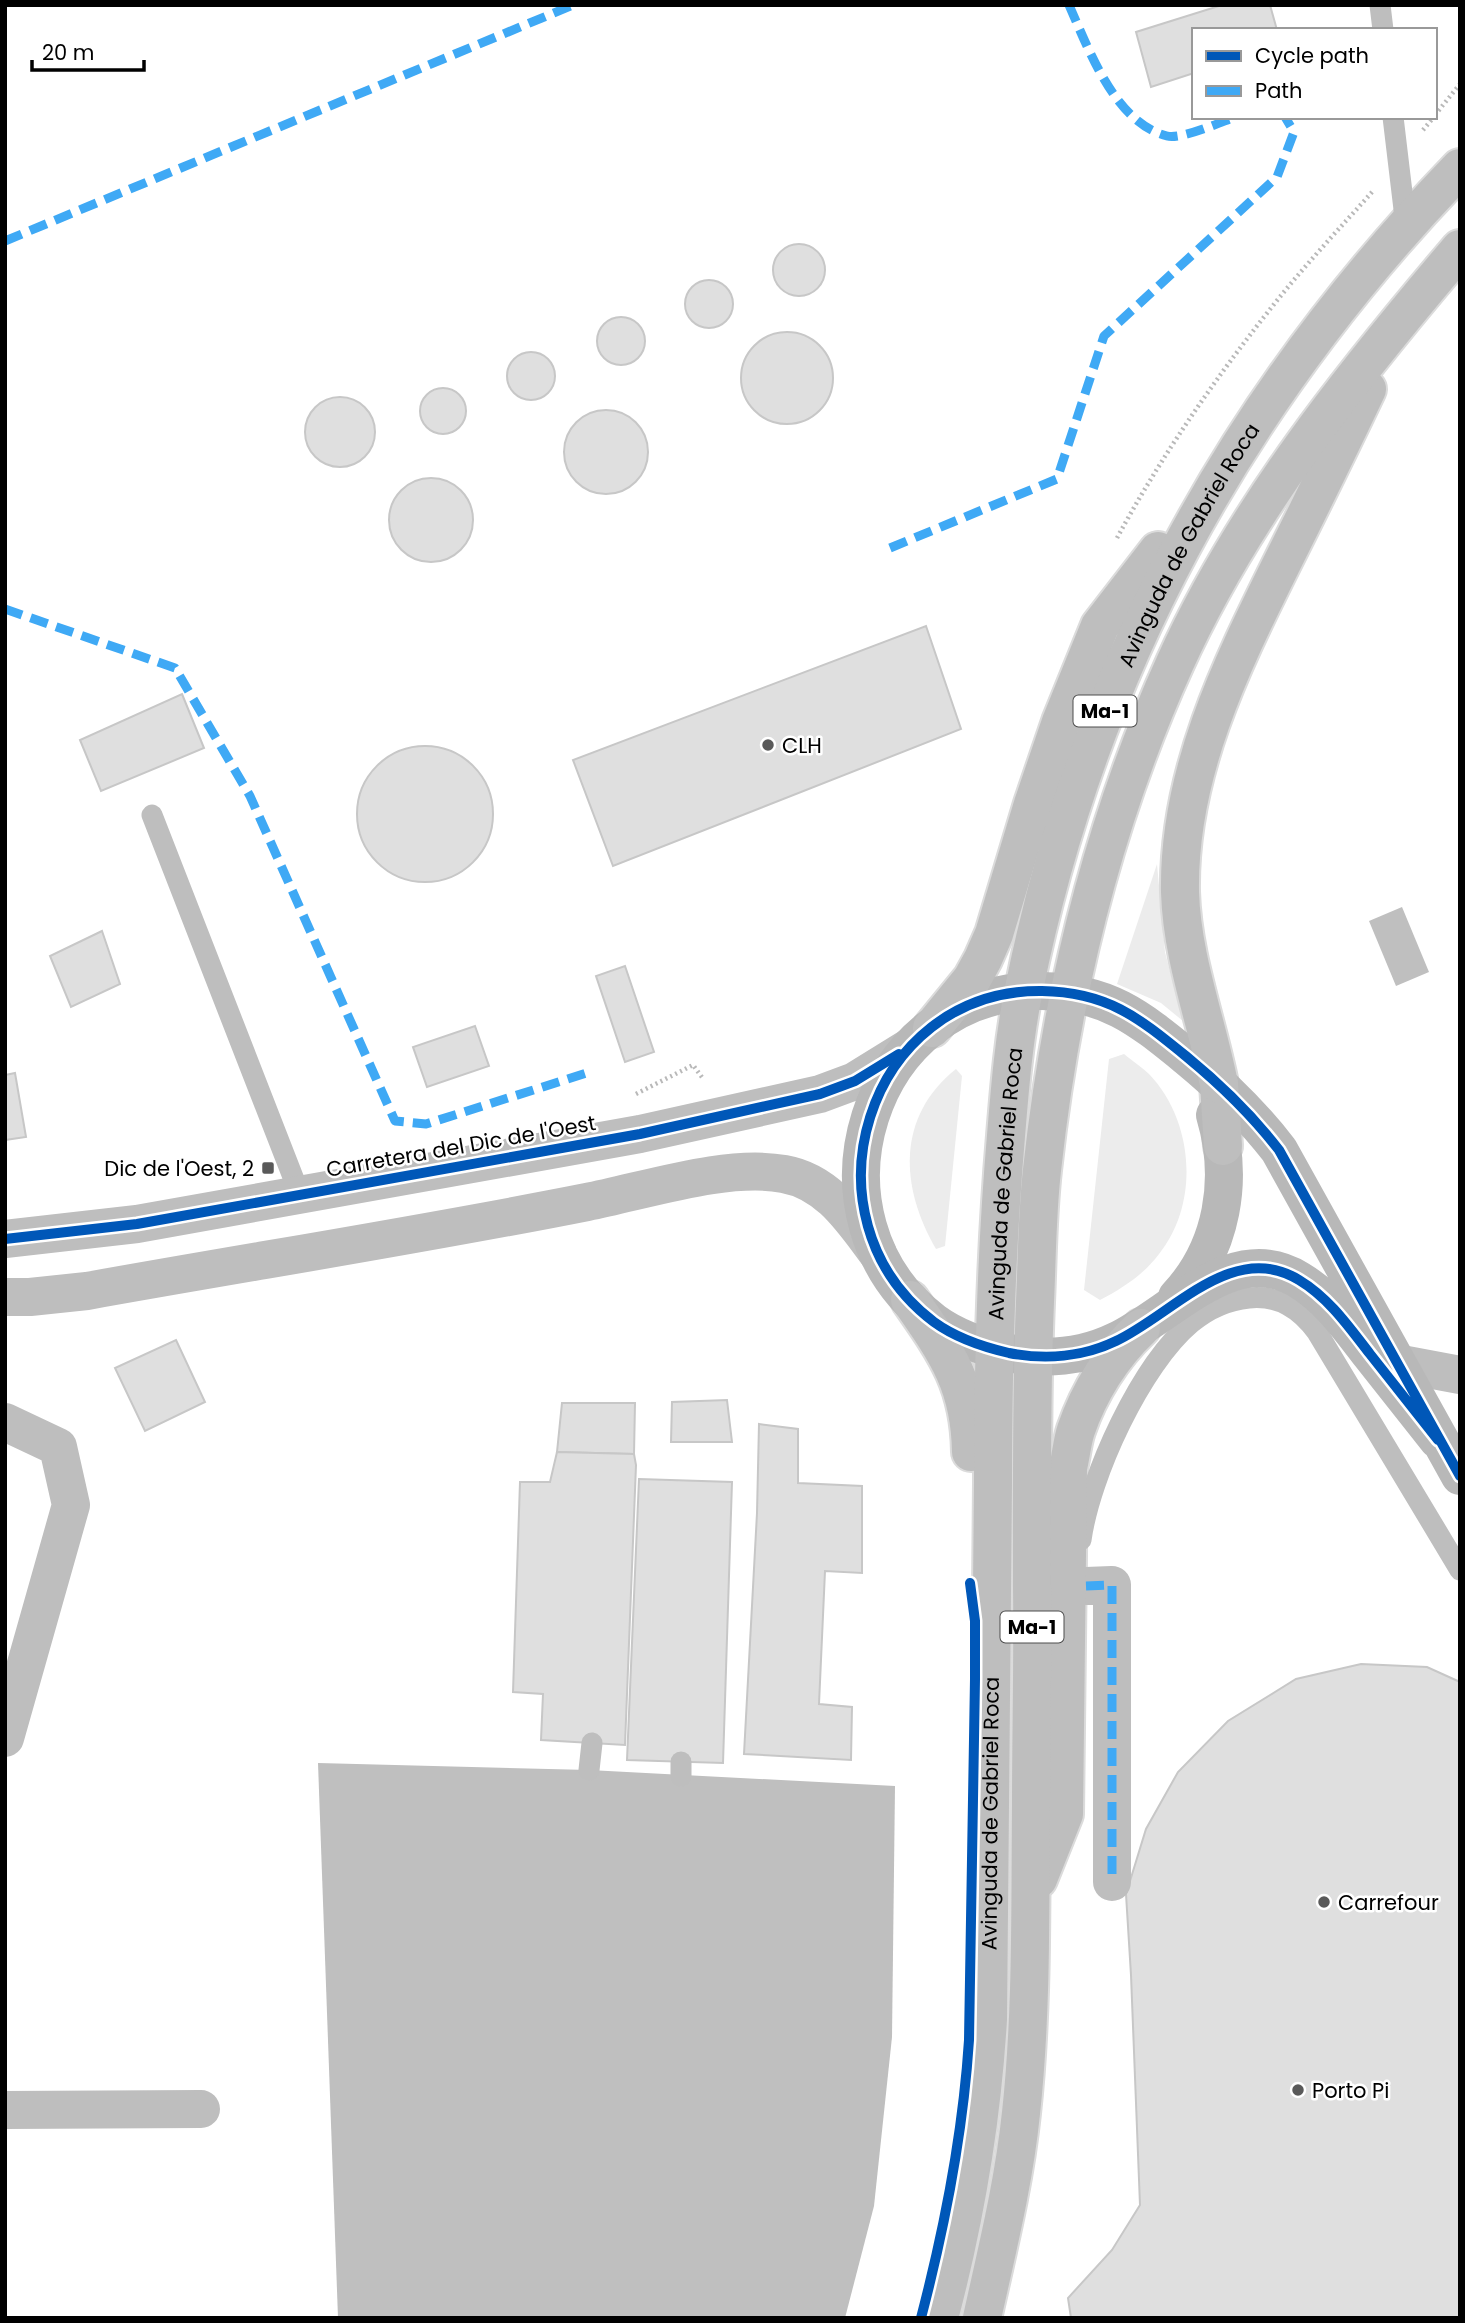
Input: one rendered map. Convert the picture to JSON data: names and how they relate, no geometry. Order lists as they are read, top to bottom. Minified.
{"streets":{"main road":["Avinguda de Gabriel Roca","Ma-1","Carretera del Dic de l'Oest"]},"crossings":[["Avinguda de Gabriel Roca","Carretera del Dic de l'Oest"]],"places":{"other":["CLH","Carrefour","Porto Pi"],"transit":["Dic de l'Oest, 2"]},"legend":["Cycle path","Path"],"scale_bar":"20 m"}
